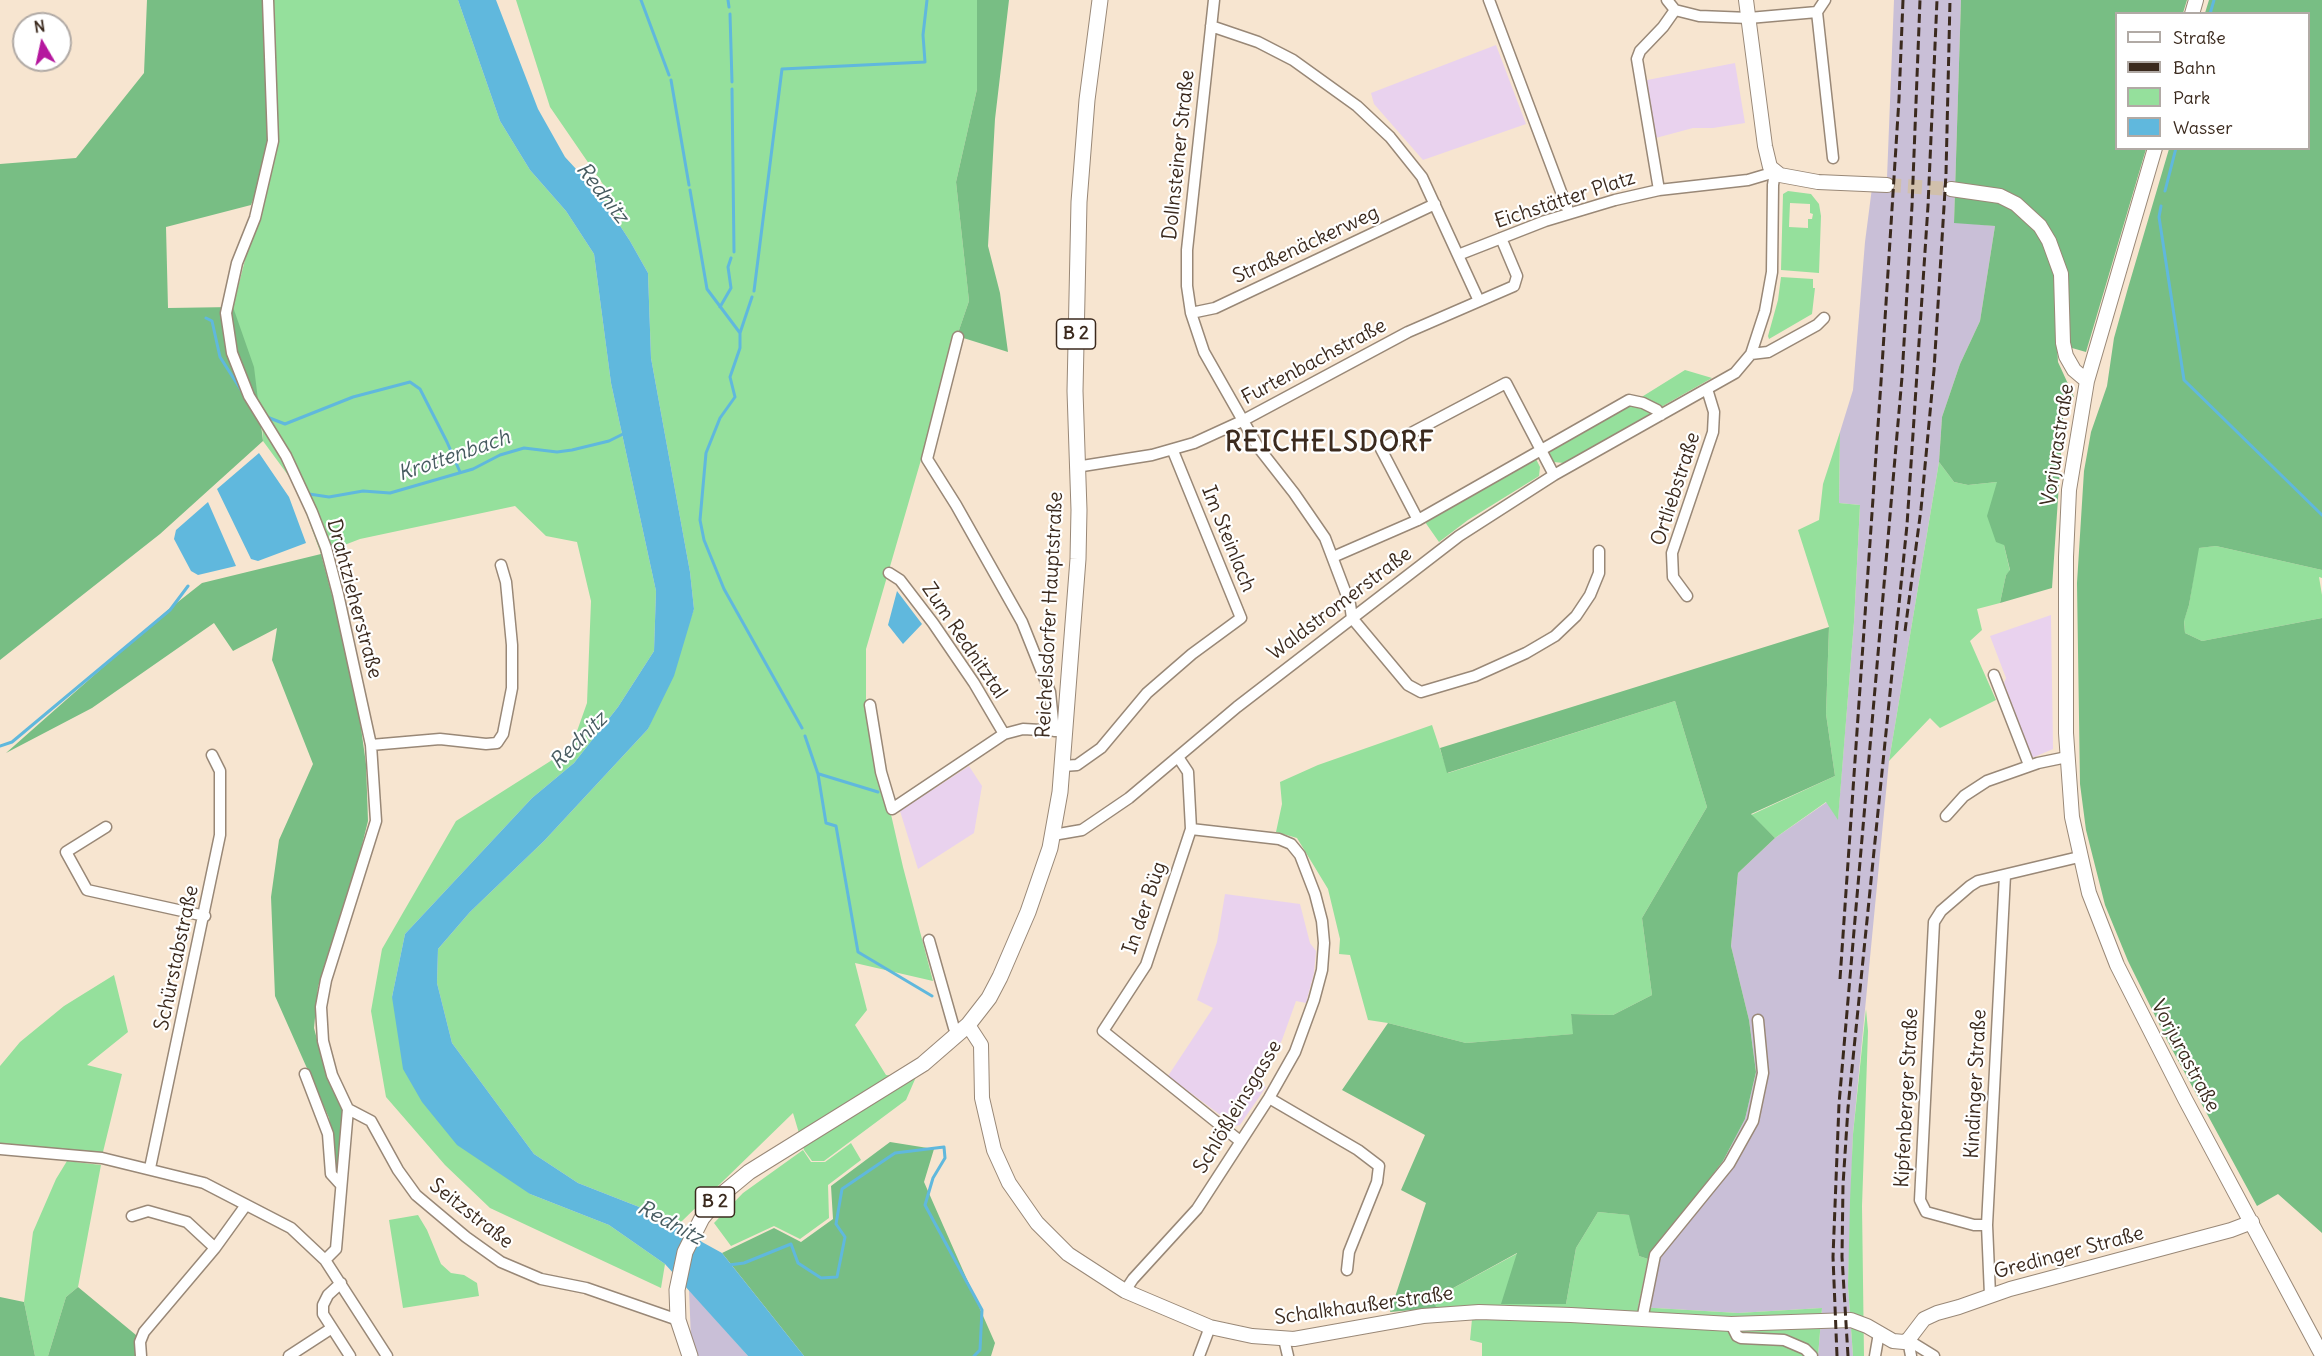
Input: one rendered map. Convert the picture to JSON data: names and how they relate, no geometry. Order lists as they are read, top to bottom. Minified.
{"streets":{"main road":["B 2","Vorjurastraße","Reichelsdorfer Hauptstraße","Gredinger Straße","Schalkhaußerstraße"],"street":["Dollnsteiner Straße","Eichstätter Platz","Straßenäckerweg","Furtenbachstraße","Ortliebstraße","Im Steinlach","Drahtzieherstraße","Waldstromerstraße","Zum Rednitztal","In der Büg","Schürstabstraße","Kindinger Straße","Kipfenberger Straße","Schlößleinsgasse","Seitzstraße"]},"crossings":[["Dollnsteiner Straße","Straßenäckerweg"],["Dollnsteiner Straße","Furtenbachstraße"],["Dollnsteiner Straße","Waldstromerstraße"],["Eichstätter Platz","Furtenbachstraße"],["Eichstätter Platz","Waldstromerstraße"],["B 2","Reichelsdorfer Hauptstraße"],["B 2","Seitzstraße"],["Furtenbachstraße","Im Steinlach"],["Furtenbachstraße","Reichelsdorfer Hauptstraße"],["Vorjurastraße","Gredinger Straße"],["Ortliebstraße","Waldstromerstraße"],["Im Steinlach","Reichelsdorfer Hauptstraße"],["Drahtzieherstraße","Seitzstraße"],["Waldstromerstraße","Reichelsdorfer Hauptstraße"],["Waldstromerstraße","In der Büg"],["Reichelsdorfer Hauptstraße","Seitzstraße"],["Reichelsdorfer Hauptstraße","Schalkhaußerstraße"],["In der Büg","Schlößleinsgasse"],["Kindinger Straße","Kipfenberger Straße"],["Kindinger Straße","Gredinger Straße"],["Schlößleinsgasse","Schalkhaußerstraße"],["Gredinger Straße","Schalkhaußerstraße"]],"districts":["REICHELSDORF"],"water":["Rednitz","Krottenbach"],"legend":["Straße","Bahn","Park","Wasser"],"north":"top"}
